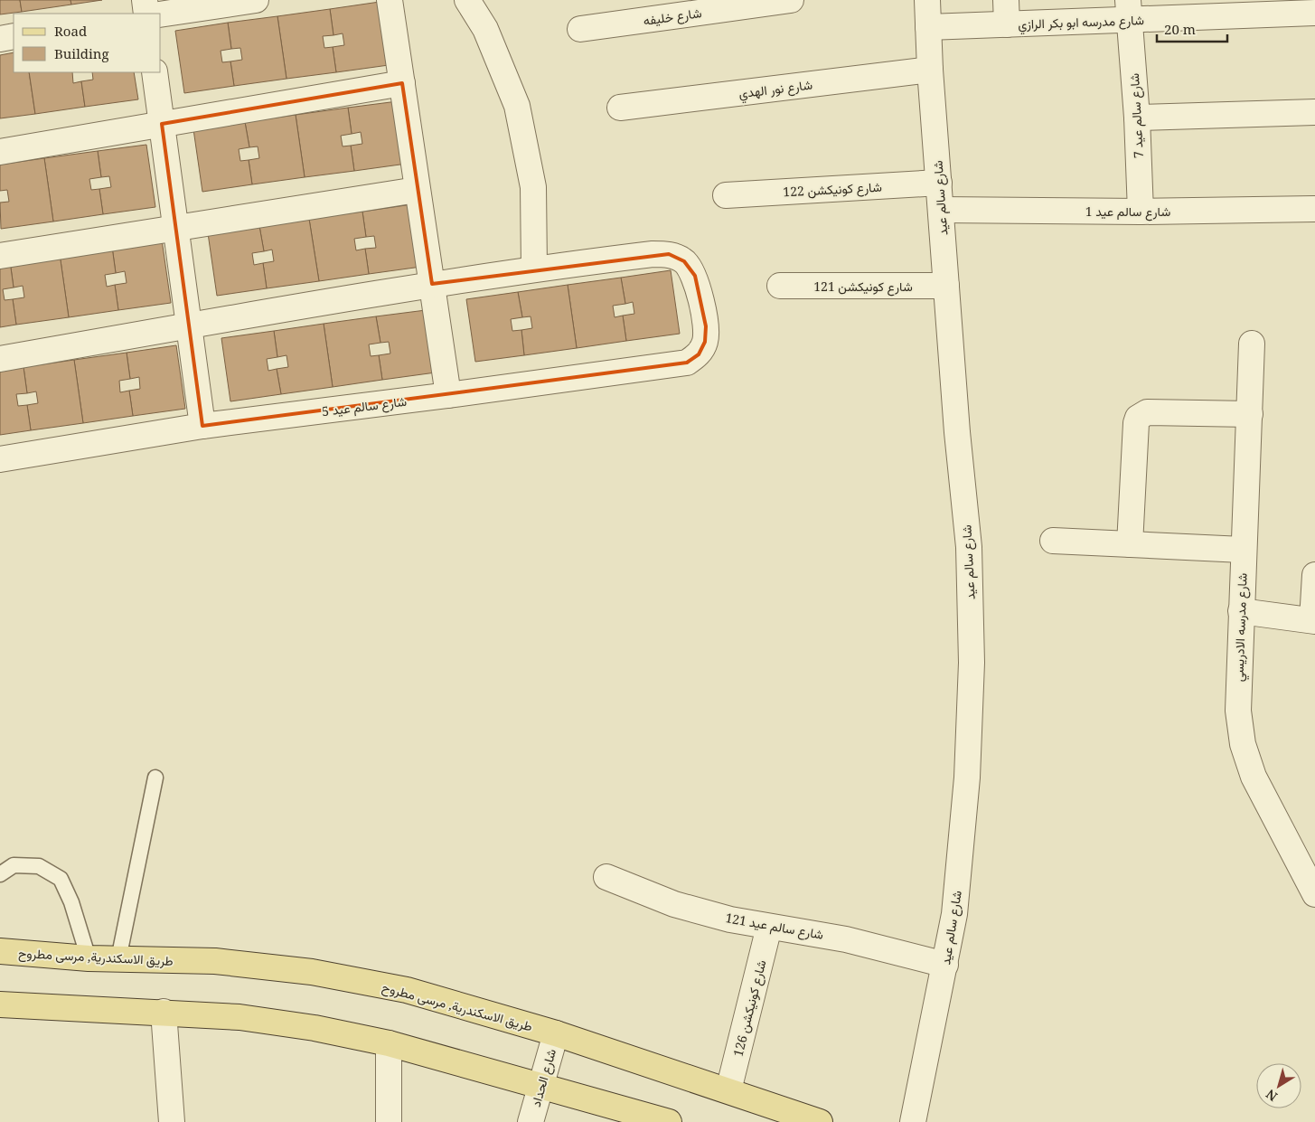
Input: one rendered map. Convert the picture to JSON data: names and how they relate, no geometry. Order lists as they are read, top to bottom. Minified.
{"streets":{"main road":["طريق الاسكندرية, مرسى مطروح"],"street":["شارع خليفه","شارع مدرسه ابو بكر الرازي","شارع نور الهدي","شارع سالم عيد 7","شارع كونيكشن 122","شارع سالم عيد","شارع سالم عيد 1","شارع كونيكشن 121","شارع سالم عيد 5","شارع مدرسه الادريسي","شارع سالم عيد 121","شارع كونيكشن 126","شارع الحداد"]},"crossings":[["شارع مدرسه ابو بكر الرازي","شارع سالم عيد 7"],["شارع مدرسه ابو بكر الرازي","شارع سالم عيد"],["شارع نور الهدي","شارع سالم عيد"],["شارع سالم عيد 7","شارع سالم عيد 1"],["شارع كونيكشن 122","شارع سالم عيد"],["شارع سالم عيد","شارع سالم عيد 1"],["شارع سالم عيد","شارع كونيكشن 121"],["شارع سالم عيد","شارع سالم عيد 121"],["شارع سالم عيد 121","شارع كونيكشن 126"],["طريق الاسكندرية, مرسى مطروح","شارع كونيكشن 126"],["طريق الاسكندرية, مرسى مطروح","شارع الحداد"]],"legend":["Road","Building"],"scale_bar":"20 m","north":"bottom left"}
